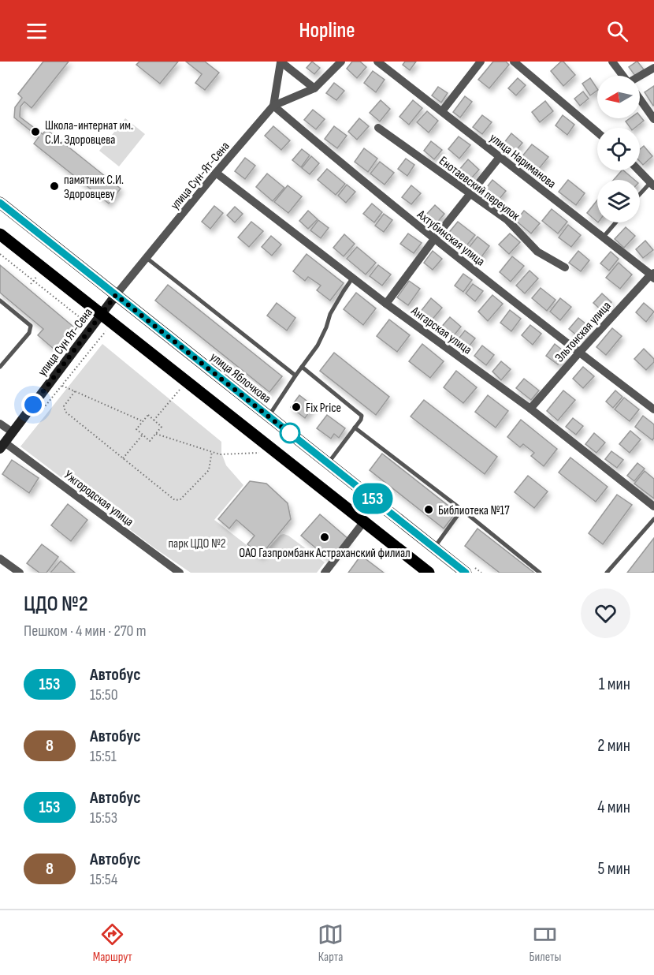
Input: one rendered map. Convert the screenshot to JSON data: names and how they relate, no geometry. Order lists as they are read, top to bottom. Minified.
{"streets":{"main road":["улица Сун Ят-Сена","улица Яблочкова"],"street":["улица Нариманова","улица Сун-Ят-Сена","Енотаевский переулок","Ахтубинская улица","Ангарская улица","Эльтонская улица","Ужгородская улица"]},"crossings":[["улица Нариманова","Эльтонская улица"],["улица Сун-Ят-Сена","Ахтубинская улица"],["улица Сун-Ят-Сена","Ангарская улица"],["улица Сун-Ят-Сена","улица Сун Ят-Сена"],["улица Сун-Ят-Сена","улица Яблочкова"],["Ахтубинская улица","Эльтонская улица"],["Ангарская улица","Эльтонская улица"],["улица Сун Ят-Сена","улица Яблочкова"],["улица Сун Ят-Сена","Ужгородская улица"]],"parks":["парк ЦДО №2"],"places":["Школа-интернат им. С.И. Здоровцева","памятник С.И. Здоровцеву","Fix Price","Библиотека №17","ОАО Газпромбанк Астраханский филиал"],"lines":["bus line 153"],"north":"left","page":{"header":"Hopline","on_map":"153","heading":["ЦДО №2","Пешком · 4 мин · 270 m"],"list":[{"mark":"153","name":"Автобус","note":"15:50","value":"1 мин"},{"mark":"8","name":"Автобус","note":"15:51","value":"2 мин"},{"mark":"153","name":"Автобус","note":"15:53","value":"4 мин"},{"mark":"8","name":"Автобус","note":"15:54","value":"5 мин"}],"tabs":["Маршрут","Карта","Билеты"]}}
